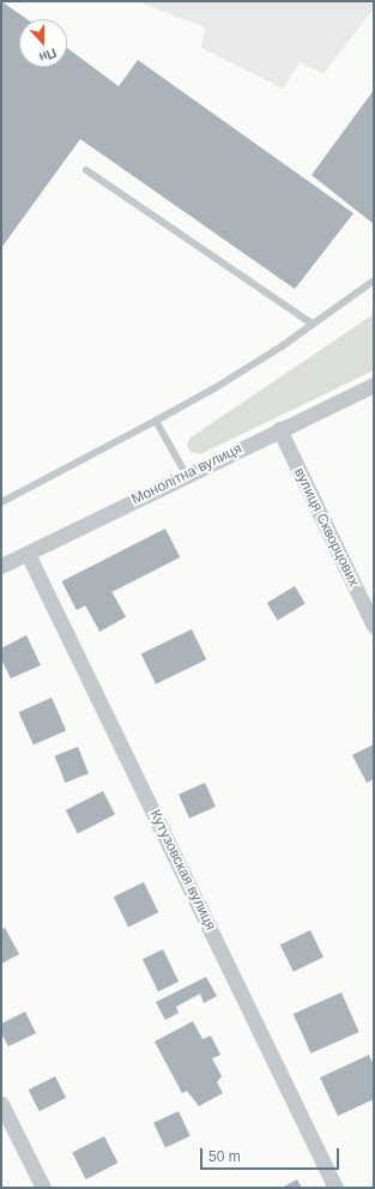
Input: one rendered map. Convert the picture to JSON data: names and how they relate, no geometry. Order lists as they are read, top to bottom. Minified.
{"streets":{"street":["Монолітна вулиця","вулиця Скворцових","Кутузовская вулиця"]},"crossings":[["Монолітна вулиця","вулиця Скворцових"],["Монолітна вулиця","Кутузовская вулиця"]],"scale_bar":"50 m","north":"bottom"}
